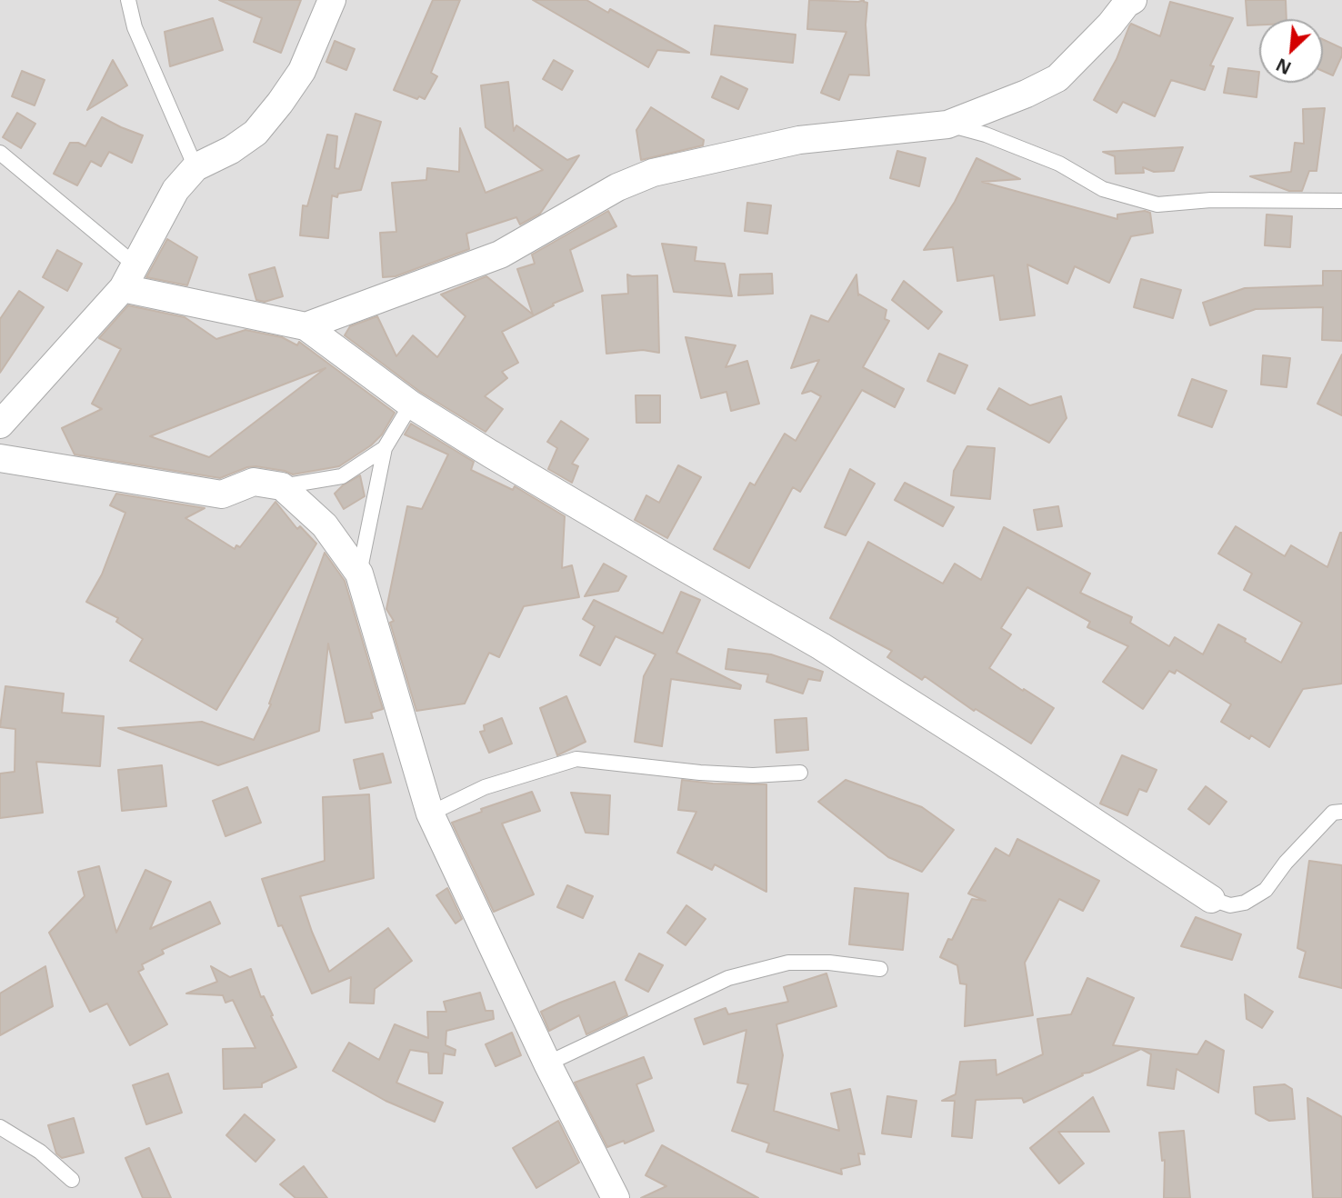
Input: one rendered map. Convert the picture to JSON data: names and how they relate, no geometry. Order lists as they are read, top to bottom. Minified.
{"north":"bottom left"}
